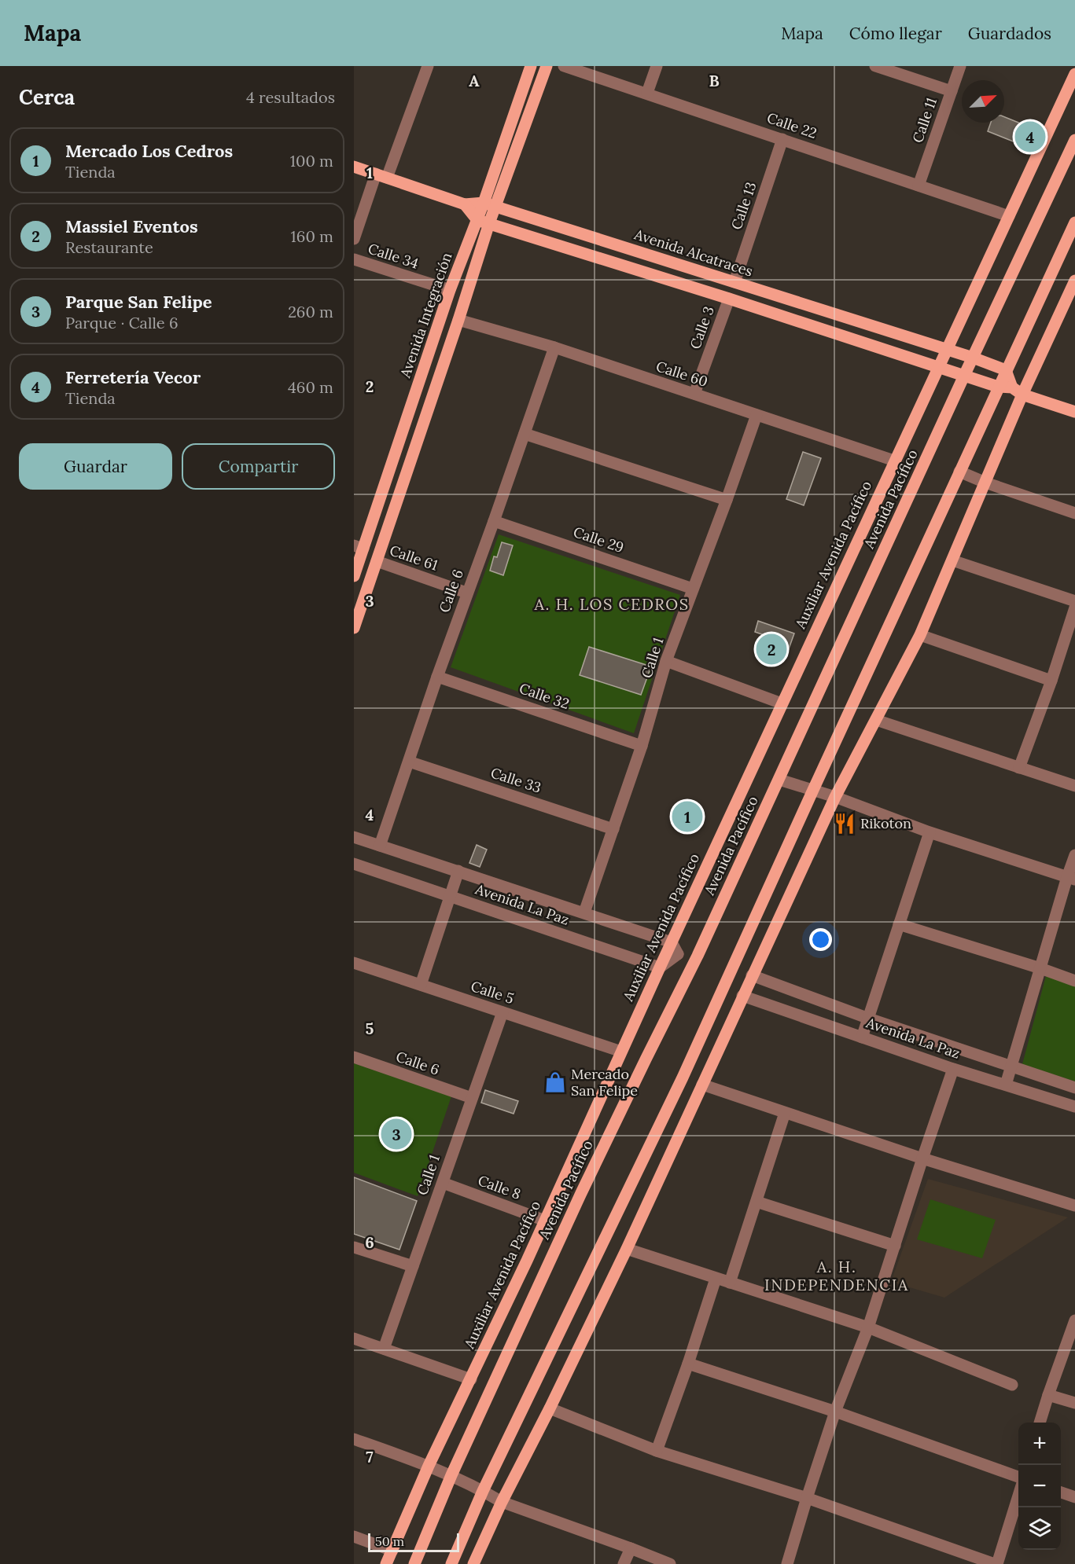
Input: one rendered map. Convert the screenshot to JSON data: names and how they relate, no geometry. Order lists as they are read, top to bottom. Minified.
{"streets":{"main road":["Avenida Alcatraces","Avenida Integración","Avenida Pacífico","Auxiliar Avenida Pacífico"],"street":["Calle 11","Calle 22","Calle 13","Calle 34","Calle 3","Calle 60","Calle 29","Calle 61","Calle 6","Calle 1","Calle 32","Calle 33","Avenida La Paz","Calle 5","Calle 8"]},"crossings":[["Calle 11","Calle 22"],["Calle 22","Calle 13"],["Calle 22","Auxiliar Avenida Pacífico"],["Calle 13","Avenida Alcatraces"],["Avenida Alcatraces","Avenida Integración"],["Avenida Alcatraces","Avenida Pacífico"],["Avenida Alcatraces","Auxiliar Avenida Pacífico"],["Calle 34","Avenida Integración"],["Calle 3","Calle 60"],["Calle 60","Auxiliar Avenida Pacífico"],["Calle 60","Calle 6"],["Calle 60","Calle 1"],["Calle 29","Calle 6"],["Calle 29","Calle 1"],["Auxiliar Avenida Pacífico","Avenida La Paz"],["Auxiliar Avenida Pacífico","Calle 5"],["Auxiliar Avenida Pacífico","Calle 8"],["Calle 61","Calle 6"],["Calle 6","Calle 1"],["Calle 6","Calle 32"],["Calle 6","Calle 33"],["Calle 1","Calle 32"],["Calle 1","Calle 33"],["Calle 1","Calle 5"],["Calle 1","Calle 8"]],"districts":["A. H. LOS CEDROS","A. H. INDEPENDENCIA"],"places":{"restaurant":["Rikoton"],"shop":["Mercado San Felipe"]},"scale_bar":"50 m","north":"top right","page":{"header":"Mapa","nav":["Mapa","Cómo llegar","Guardados"],"heading":["Cerca","4 resultados"],"pins":["4","2","1","3"],"list":[{"mark":"1","name":"Mercado Los Cedros","note":"Tienda","value":"100 m"},{"mark":"2","name":"Massiel Eventos","note":"Restaurante","value":"160 m"},{"mark":"3","name":"Parque San Felipe","note":"Parque · Calle 6","value":"260 m"},{"mark":"4","name":"Ferretería Vecor","note":"Tienda","value":"460 m"}],"buttons":["Guardar","Compartir"],"map_buttons":["+","−"],"scale":"50 m"},"grid":{"columns":["A","B"],"rows":["1","2","3","4","5","6","7"]}}
